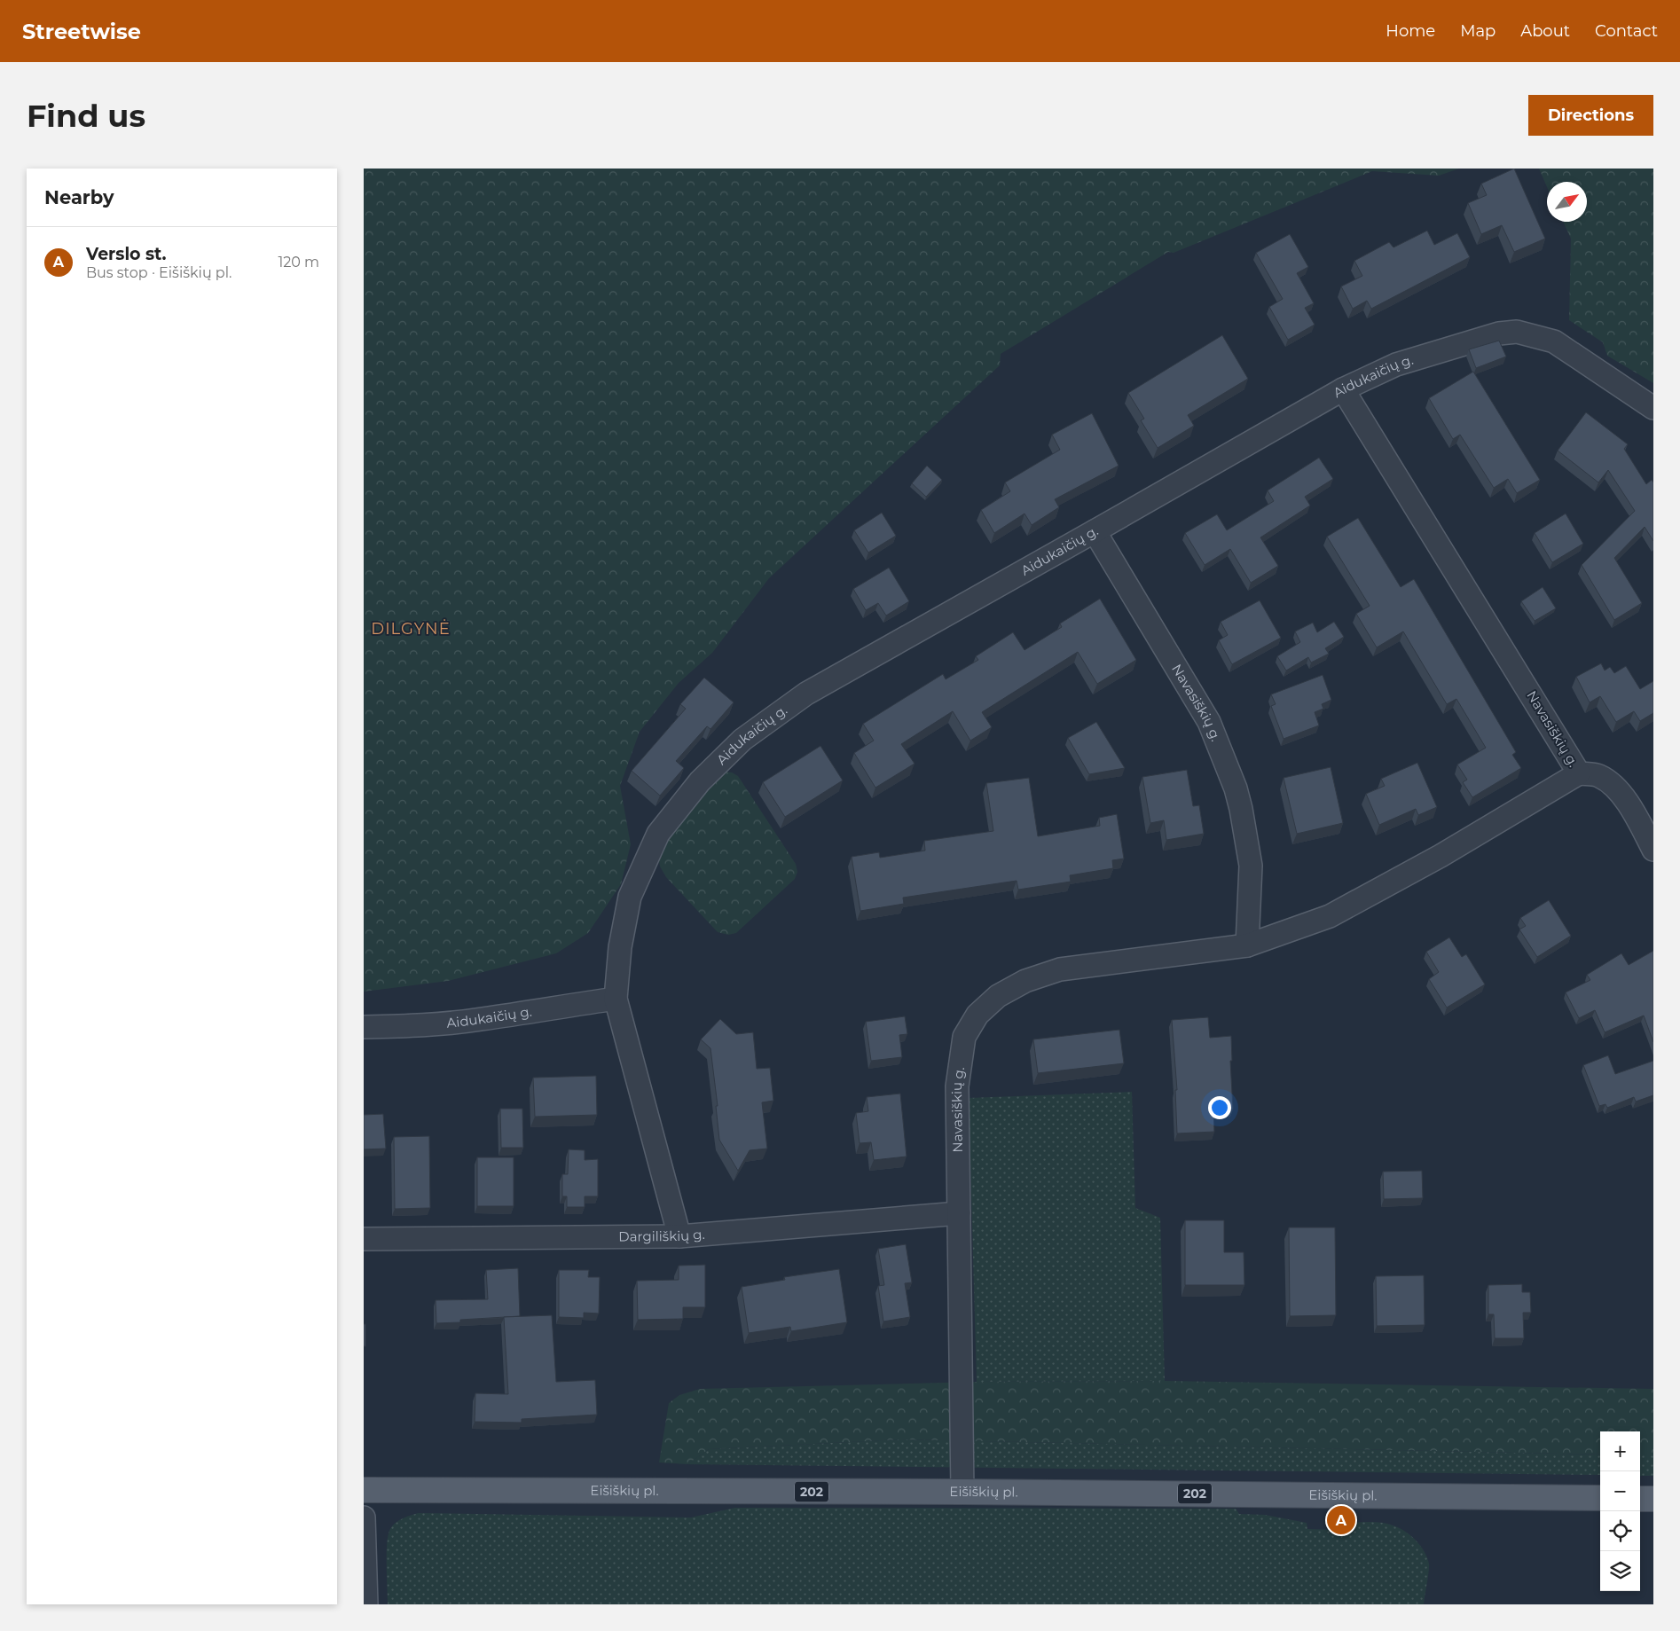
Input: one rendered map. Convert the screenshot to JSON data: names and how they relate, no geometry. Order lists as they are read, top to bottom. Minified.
{"streets":{"main road":["Eišiškių pl.","202"],"street":["Aidukaičių g.","Navasiškių g.","Dargiliškių g."]},"crossings":[["Aidukaičių g.","Navasiškių g."],["Aidukaičių g.","Dargiliškių g."],["Navasiškių g.","Dargiliškių g."],["Navasiškių g.","Eišiškių pl."]],"districts":["DILGYNĖ"],"north":"top right","page":{"header":"Streetwise","nav":["Home","Map","About","Contact"],"buttons":"Directions","title":"Find us","heading":"Nearby","list":[{"mark":"A","name":"Verslo st.","note":"Bus stop · Eišiškių pl.","value":"120 m"}],"map_buttons":["+","−"],"pins":"A"}}
